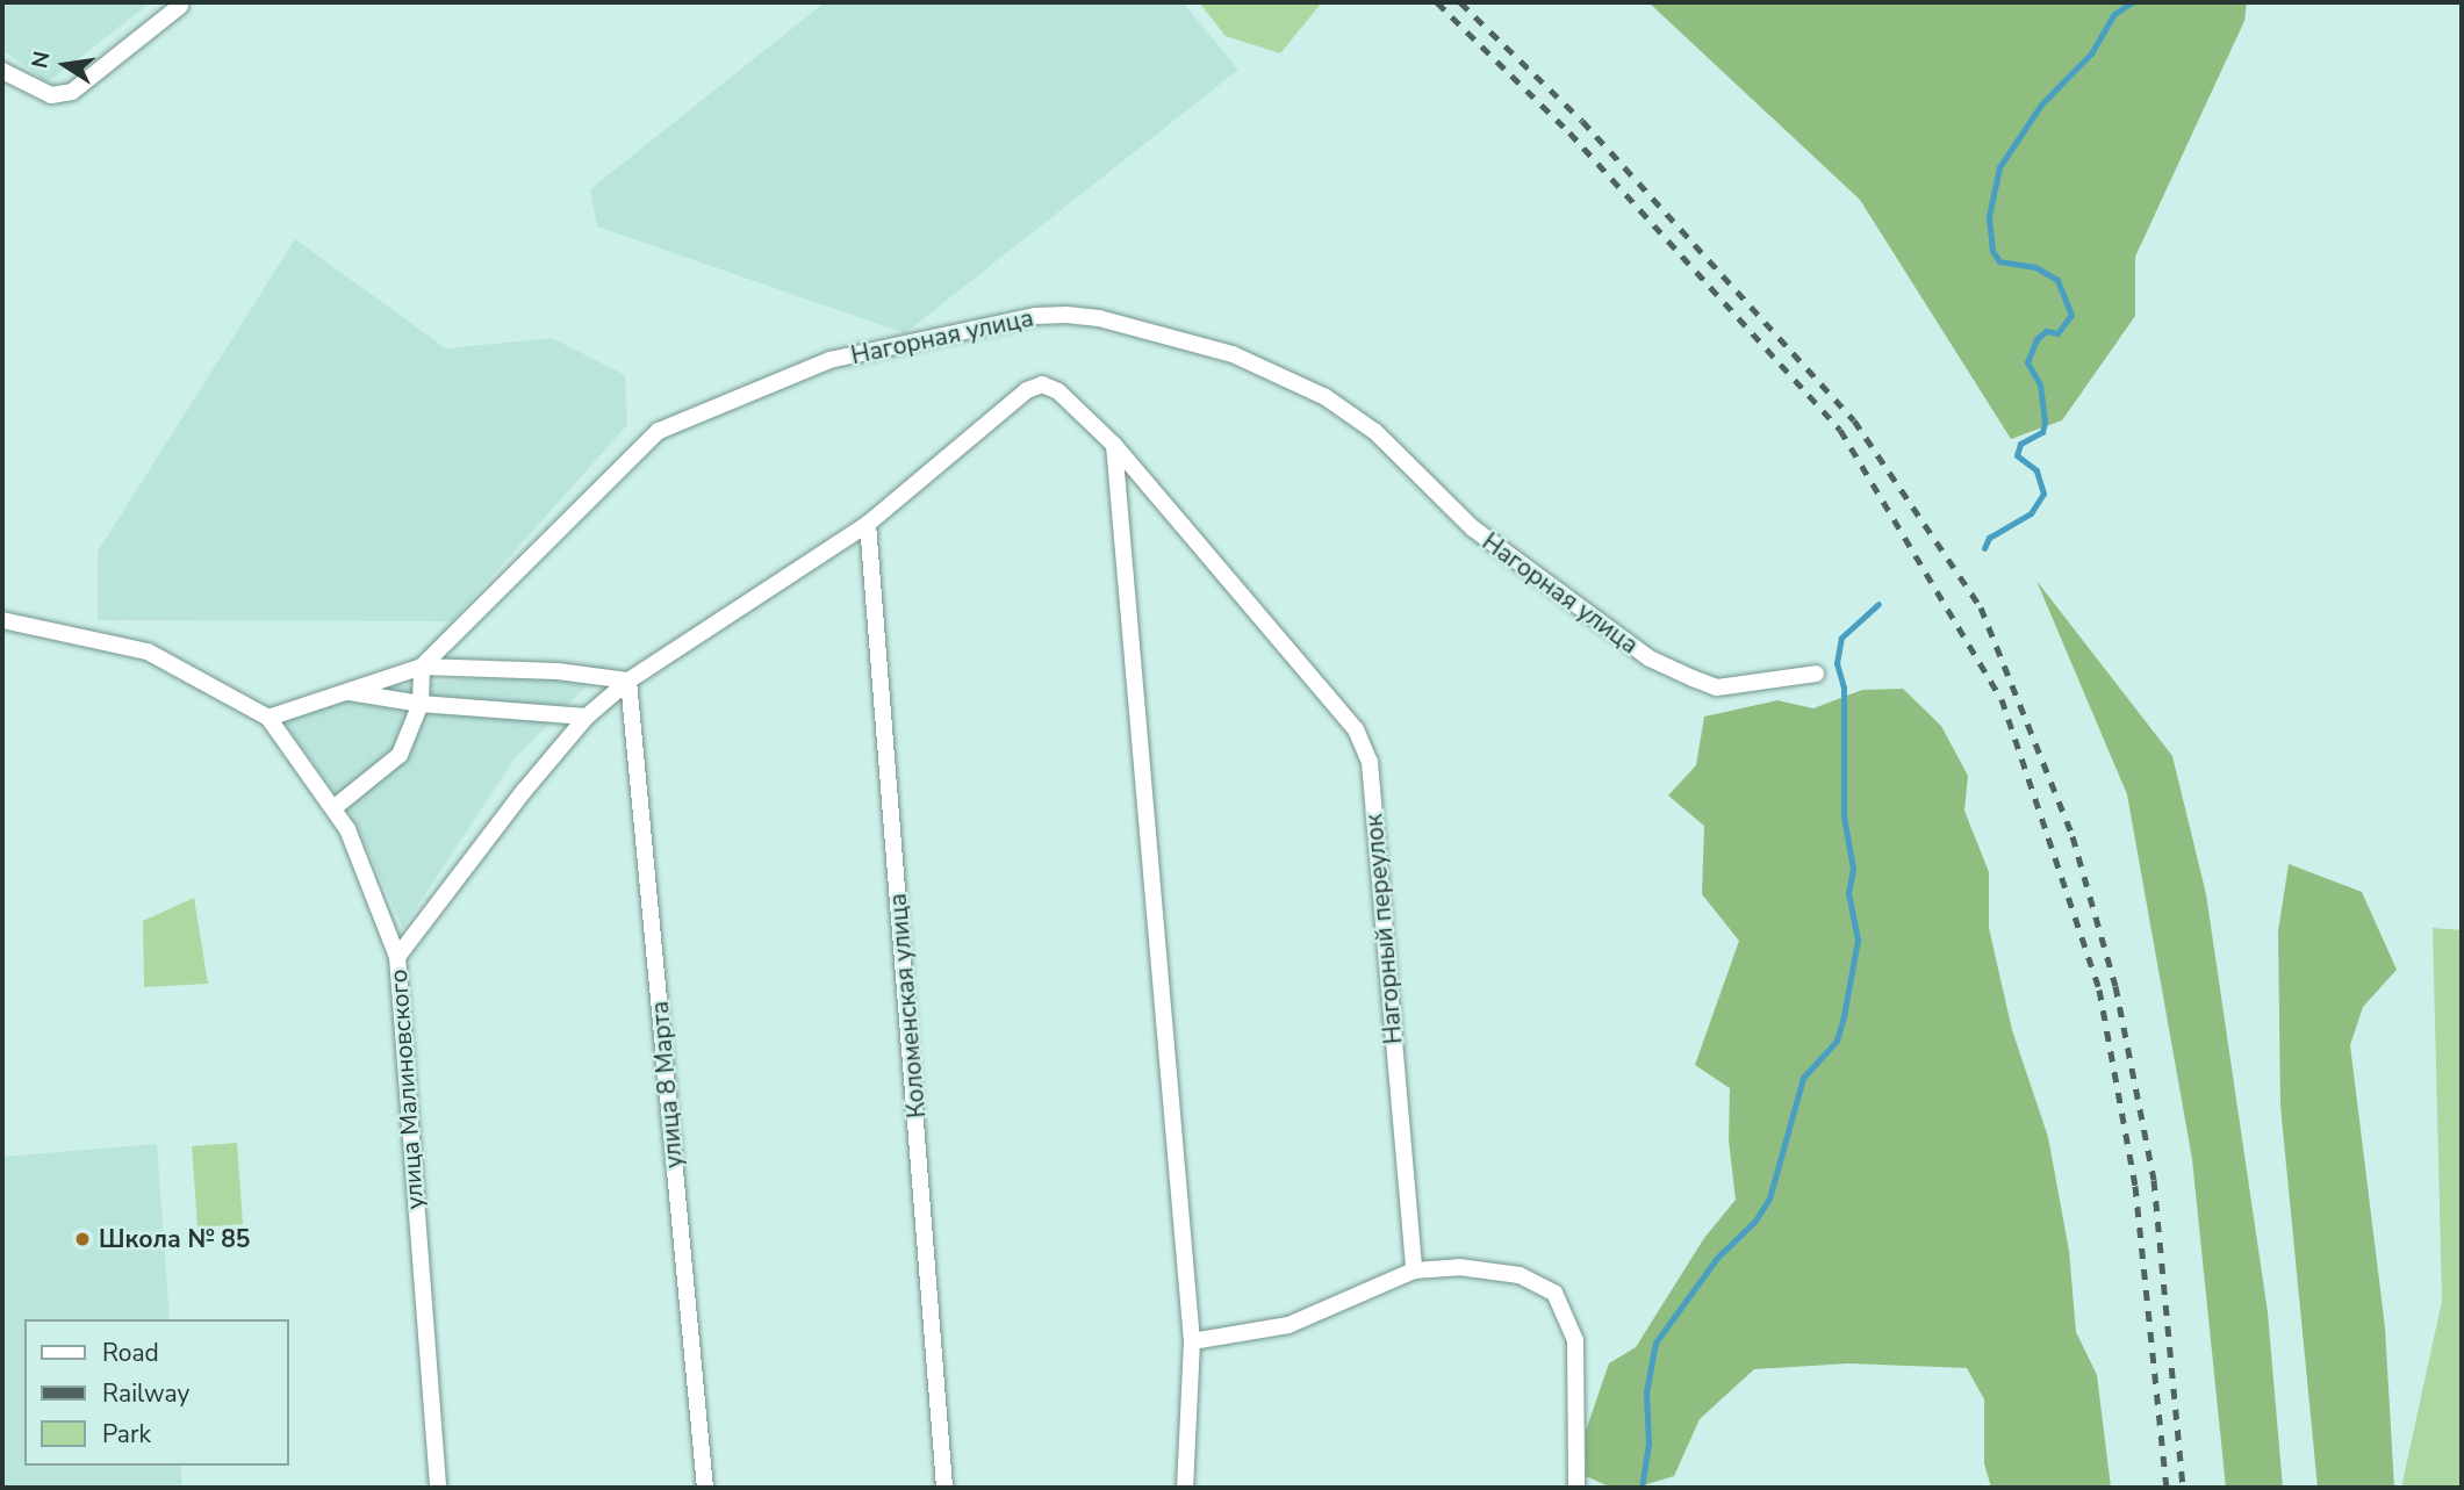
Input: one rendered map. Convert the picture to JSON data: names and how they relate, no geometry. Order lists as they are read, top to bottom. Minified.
{"streets":{"street":["Нагорная улица","Нагорный переулок","Коломенская улица","улица 8 Марта","улица Малиновского"]},"crossings":[["Нагорная улица","улица Малиновского"],["Нагорный переулок","Коломенская улица"]],"places":["Школа № 85"],"legend":["Road","Railway","Park"],"north":"left"}
